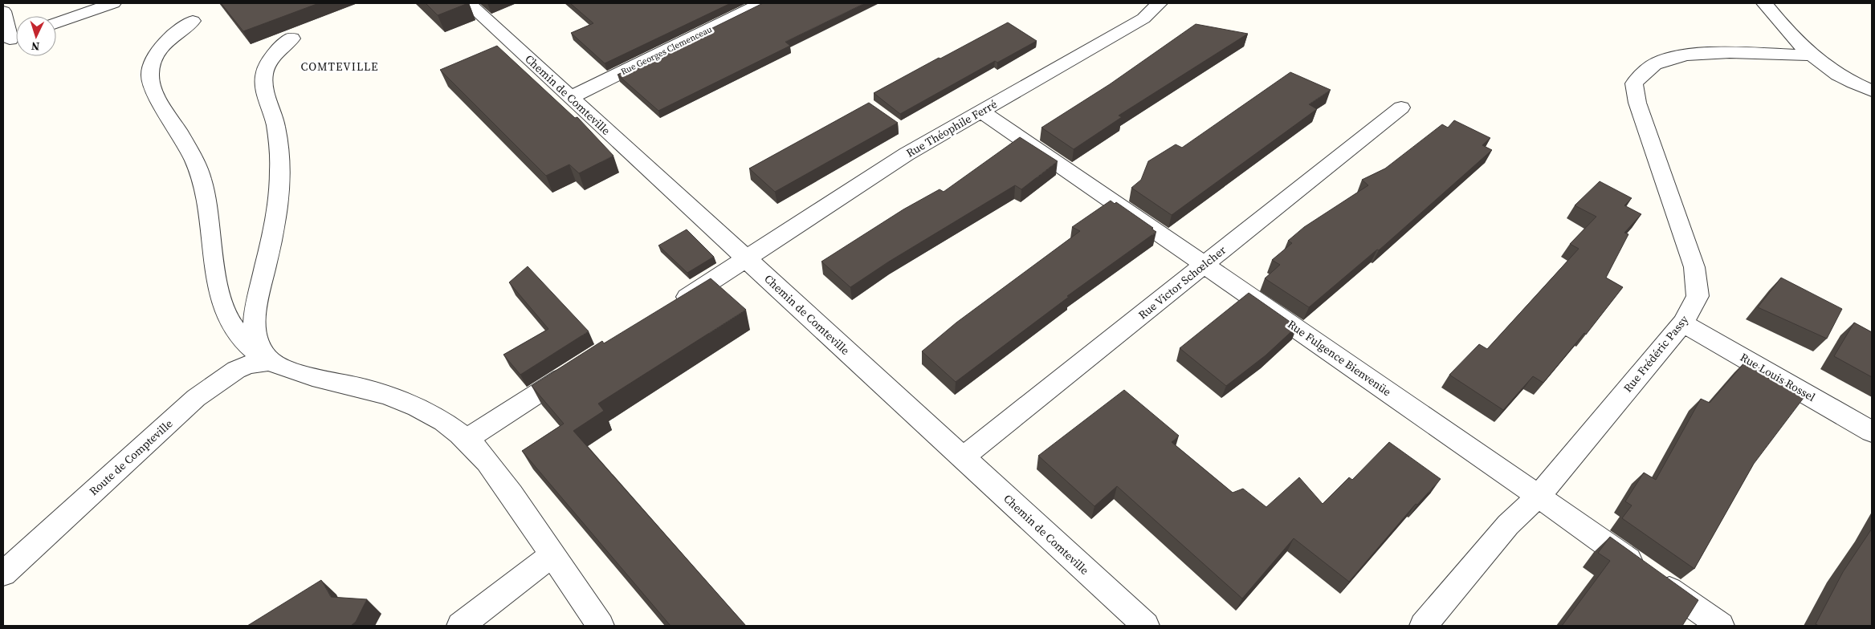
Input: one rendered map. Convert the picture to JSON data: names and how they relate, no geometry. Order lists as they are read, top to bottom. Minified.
{"streets":{"street":["Rue Georges Clemenceau","Chemin de Comteville","Rue Théophile Ferré","Rue Victor Schœlcher","Rue Frédéric Passy","Rue Fulgence Bienvenüe","Rue Louis Rossel","Route de Compteville"]},"crossings":[["Rue Georges Clemenceau","Chemin de Comteville"],["Chemin de Comteville","Rue Théophile Ferré"],["Chemin de Comteville","Rue Victor Schœlcher"],["Rue Théophile Ferré","Rue Fulgence Bienvenüe"],["Rue Victor Schœlcher","Rue Fulgence Bienvenüe"],["Rue Frédéric Passy","Rue Fulgence Bienvenüe"],["Rue Frédéric Passy","Rue Louis Rossel"]],"districts":["COMTEVILLE"],"north":"bottom"}
